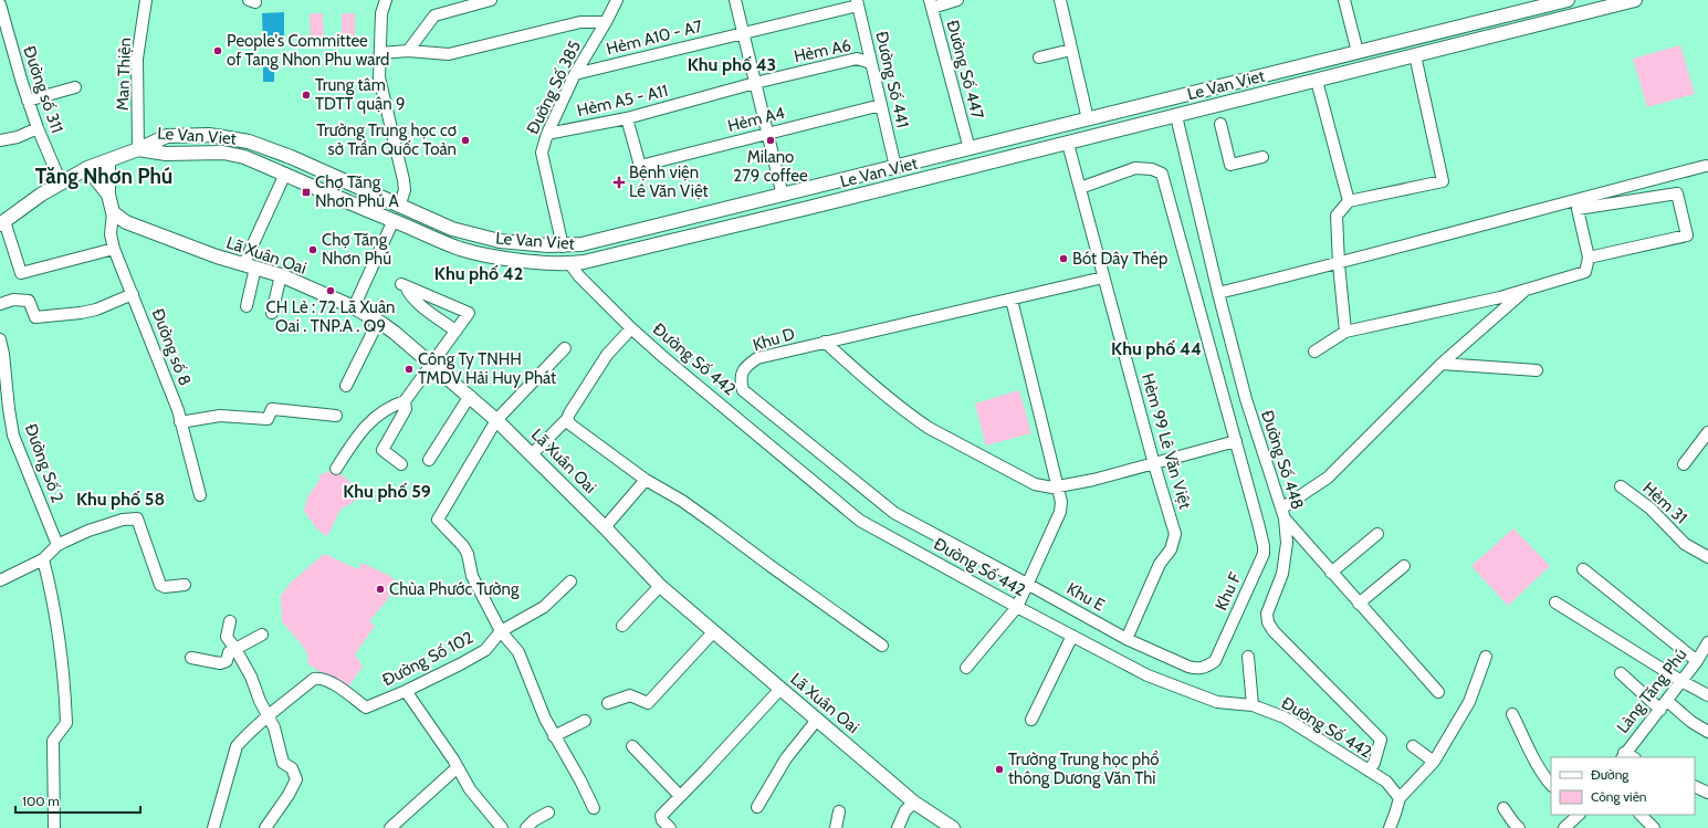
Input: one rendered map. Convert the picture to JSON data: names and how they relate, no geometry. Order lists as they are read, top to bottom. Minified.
{"streets":{"main road":["Le Van Viet","Lã Xuân Oai"],"street":["Hẻm A10 - A7","Hẻm A6","Đường Số 447","Man Thiện","Đường Số 441","Đường Số 385","Đường số 311","Hẻm A5 - A11","Hẻm A4","Khu D","Đường số 8","Đường Số 442","Hẻm 99 Lê Văn Việt","Đường Số 448","Đường Số 2","Hẻm 31","Khu F","Khu E","Đường Số 102","Làng Tăng Phú"]},"crossings":[["Hẻm A10 - A7","Đường Số 441"],["Hẻm A10 - A7","Đường Số 385"],["Hẻm A6","Đường Số 441"],["Hẻm A6","Hẻm A5 - A11"],["Đường Số 447","Le Van Viet"],["Man Thiện","Le Van Viet"],["Đường Số 441","Le Van Viet"],["Đường Số 441","Hẻm A4"],["Le Van Viet","Đường Số 385"],["Le Van Viet","Đường số 311"],["Le Van Viet","Đường Số 442"],["Le Van Viet","Hẻm 99 Lê Văn Việt"],["Le Van Viet","Đường Số 448"],["Đường Số 385","Hẻm A5 - A11"],["Hẻm A5 - A11","Hẻm A4"],["Lã Xuân Oai","Đường số 8"],["Khu D","Khu E"],["Đường Số 442","Đường Số 448"],["Hẻm 99 Lê Văn Việt","Khu F"],["Hẻm 99 Lê Văn Việt","Khu E"],["Khu F","Khu E"]],"districts":["Khu phố 43","Tăng Nhơn Phú","Khu phố 42","Khu phố 44","Khu phố 59","Khu phố 58"],"places":{"other":["People's Committee of Tang Nhon Phu ward","Trung tâm TDTT quận 9","Trường Trung học cơ sở Trần Quốc Toản","Milano 279 coffee","Chợ Tăng Nhơn Phú","Bót Dây Thép","CH Lẻ : 72 Lã Xuân Oai . TNP.A . Q9","Công Ty TNHH TMDV Hải Huy Phát","Chùa Phước Tường","Trường Trung học phổ thông Dương Văn Thì"],"health":["Bệnh viện Lê Văn Việt"],"transit":["Chợ Tăng Nhơn Phú A"]},"legend":["Đường","Công viên"],"scale_bar":"100 m"}
